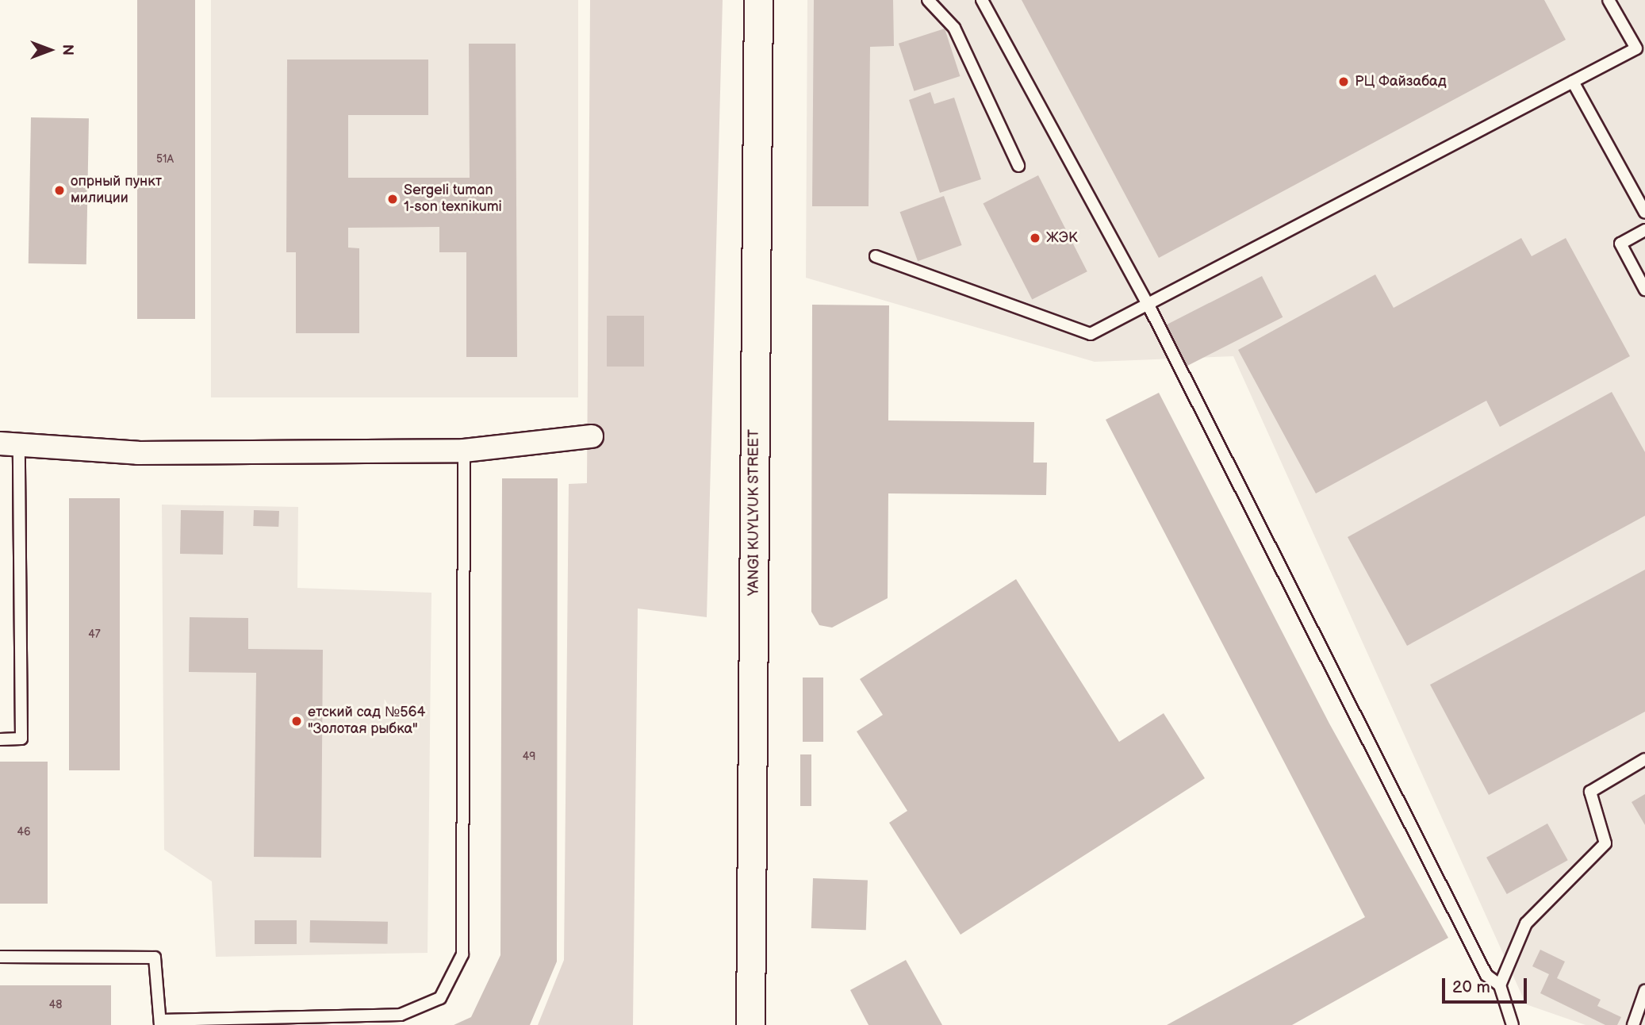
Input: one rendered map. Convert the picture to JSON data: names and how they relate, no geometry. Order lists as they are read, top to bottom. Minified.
{"streets":{"street":["YANGI KUYLYUK STREET"]},"places":["РЦ Файзабад","опрный пункт милиции","Sergeli tuman 1-son texnikumi","ЖЭК","етский сад №564 \"Золотая рыбка\""],"house_numbers":["51А","47","49","46","48"],"scale_bar":"20 m","north":"right"}
